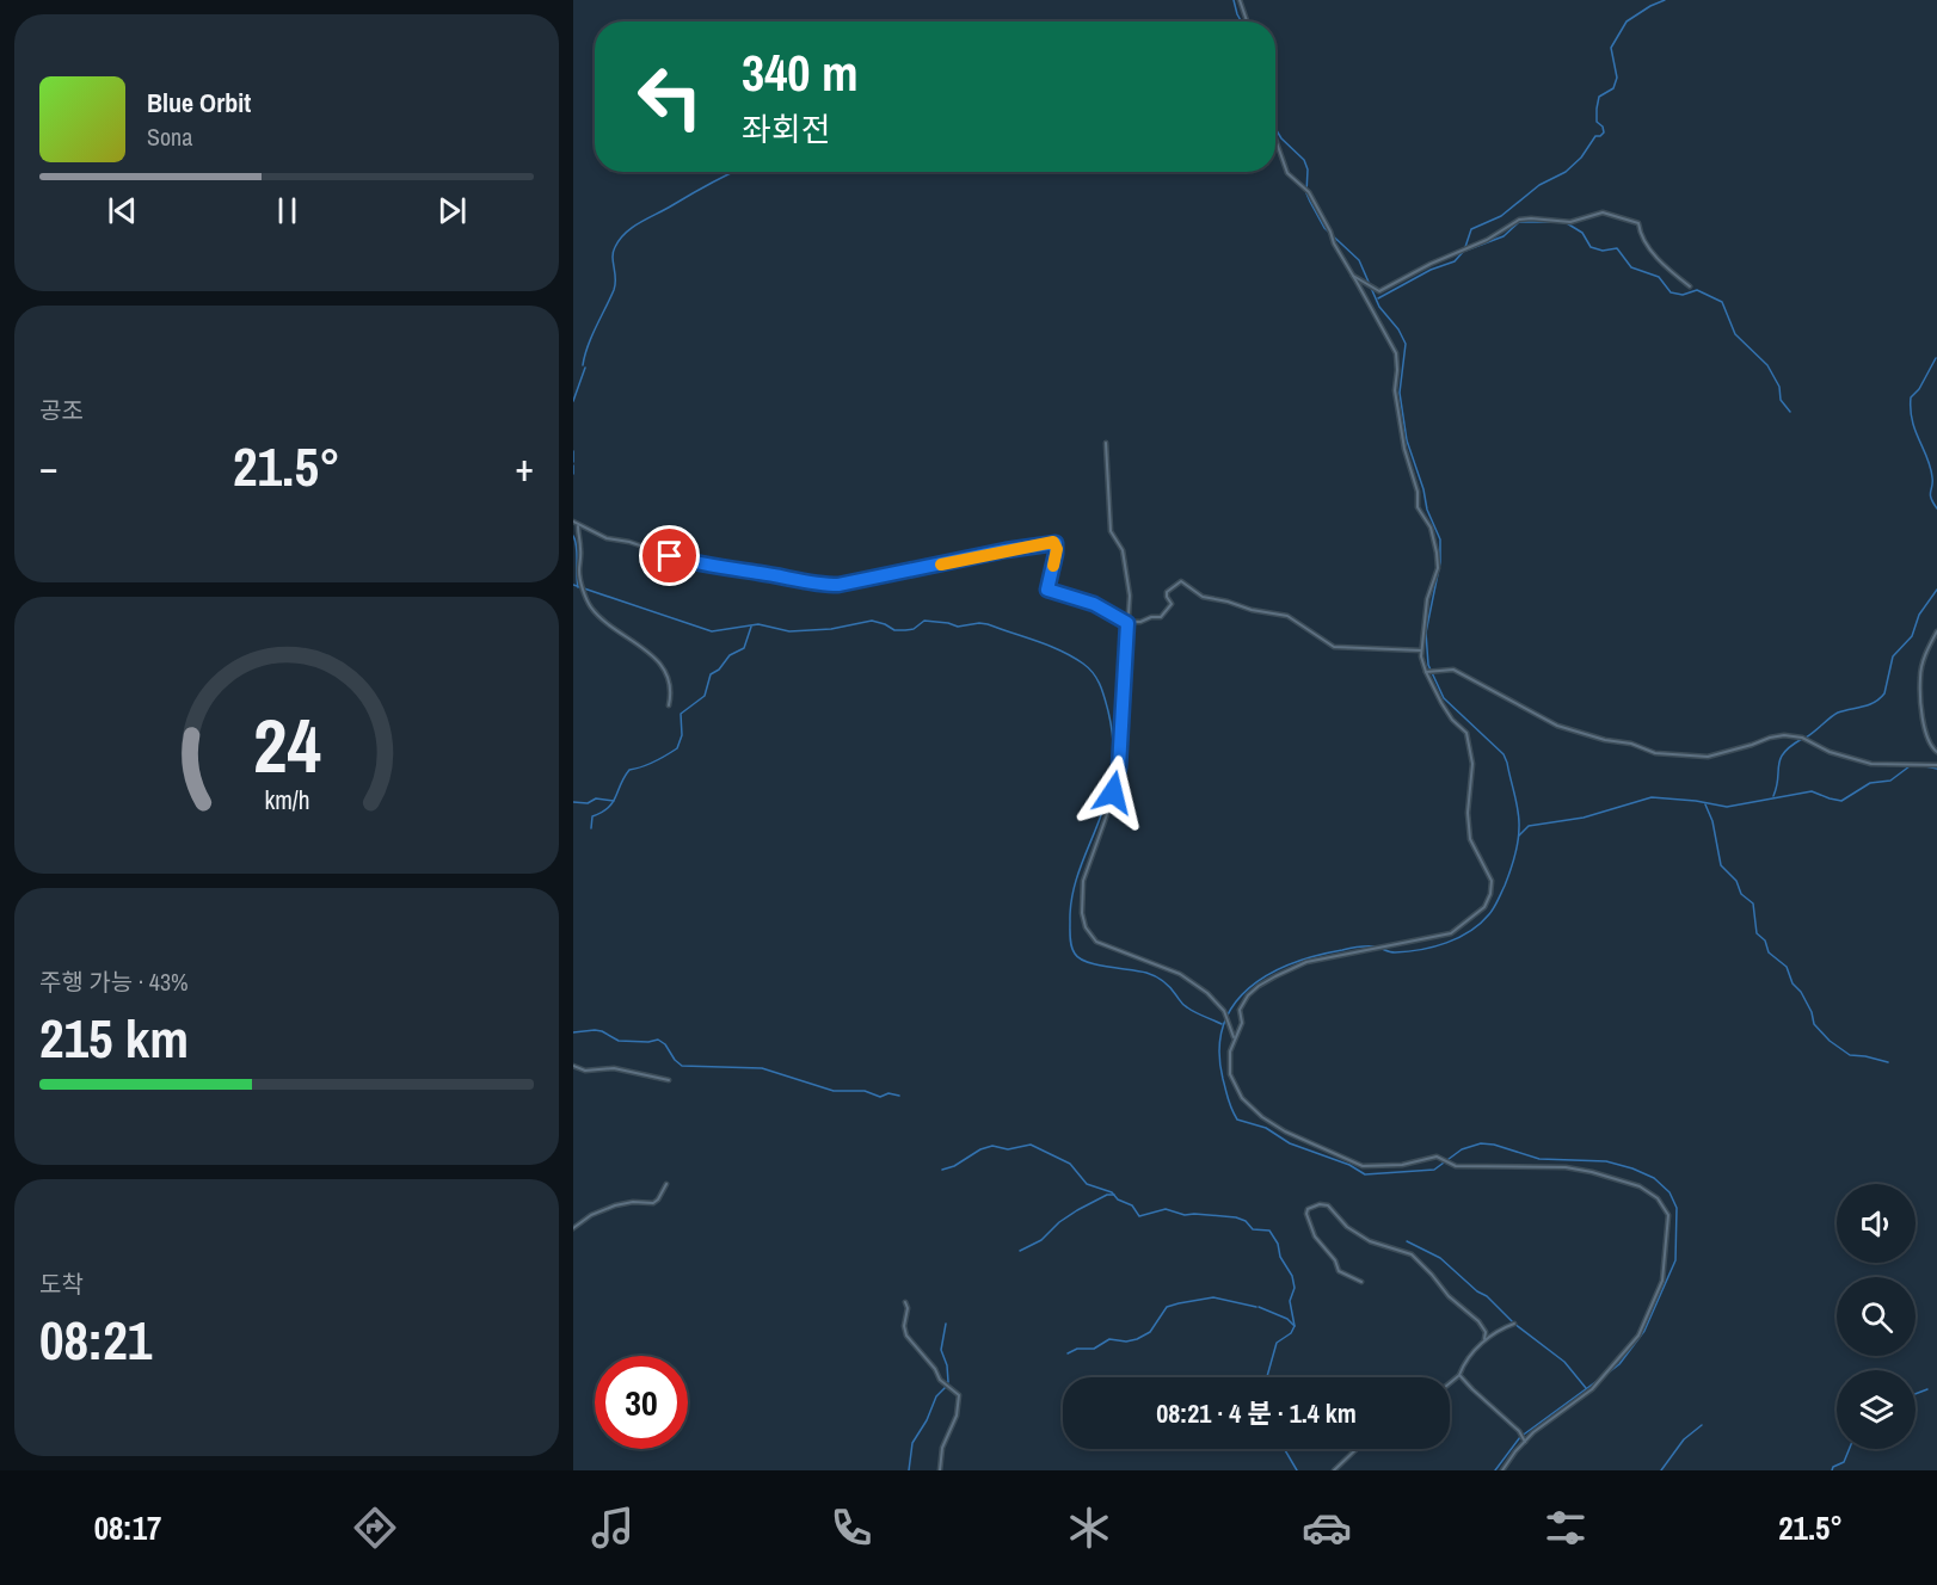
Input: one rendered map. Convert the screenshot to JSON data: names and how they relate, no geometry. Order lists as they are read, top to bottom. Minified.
{"page":{"turn":["340 m","좌회전"],"song":["Blue Orbit","Sona"],"tile":["공조",["주행 가능 · 43%","215 km"],["도착","08:21"]],"heat":["−","21.5°","+"],"limit":"30","trip":"08:21 · 4 분 · 1.4 km","tabs":["08:17","21.5°"],"gauge":["24","km/h"]}}
